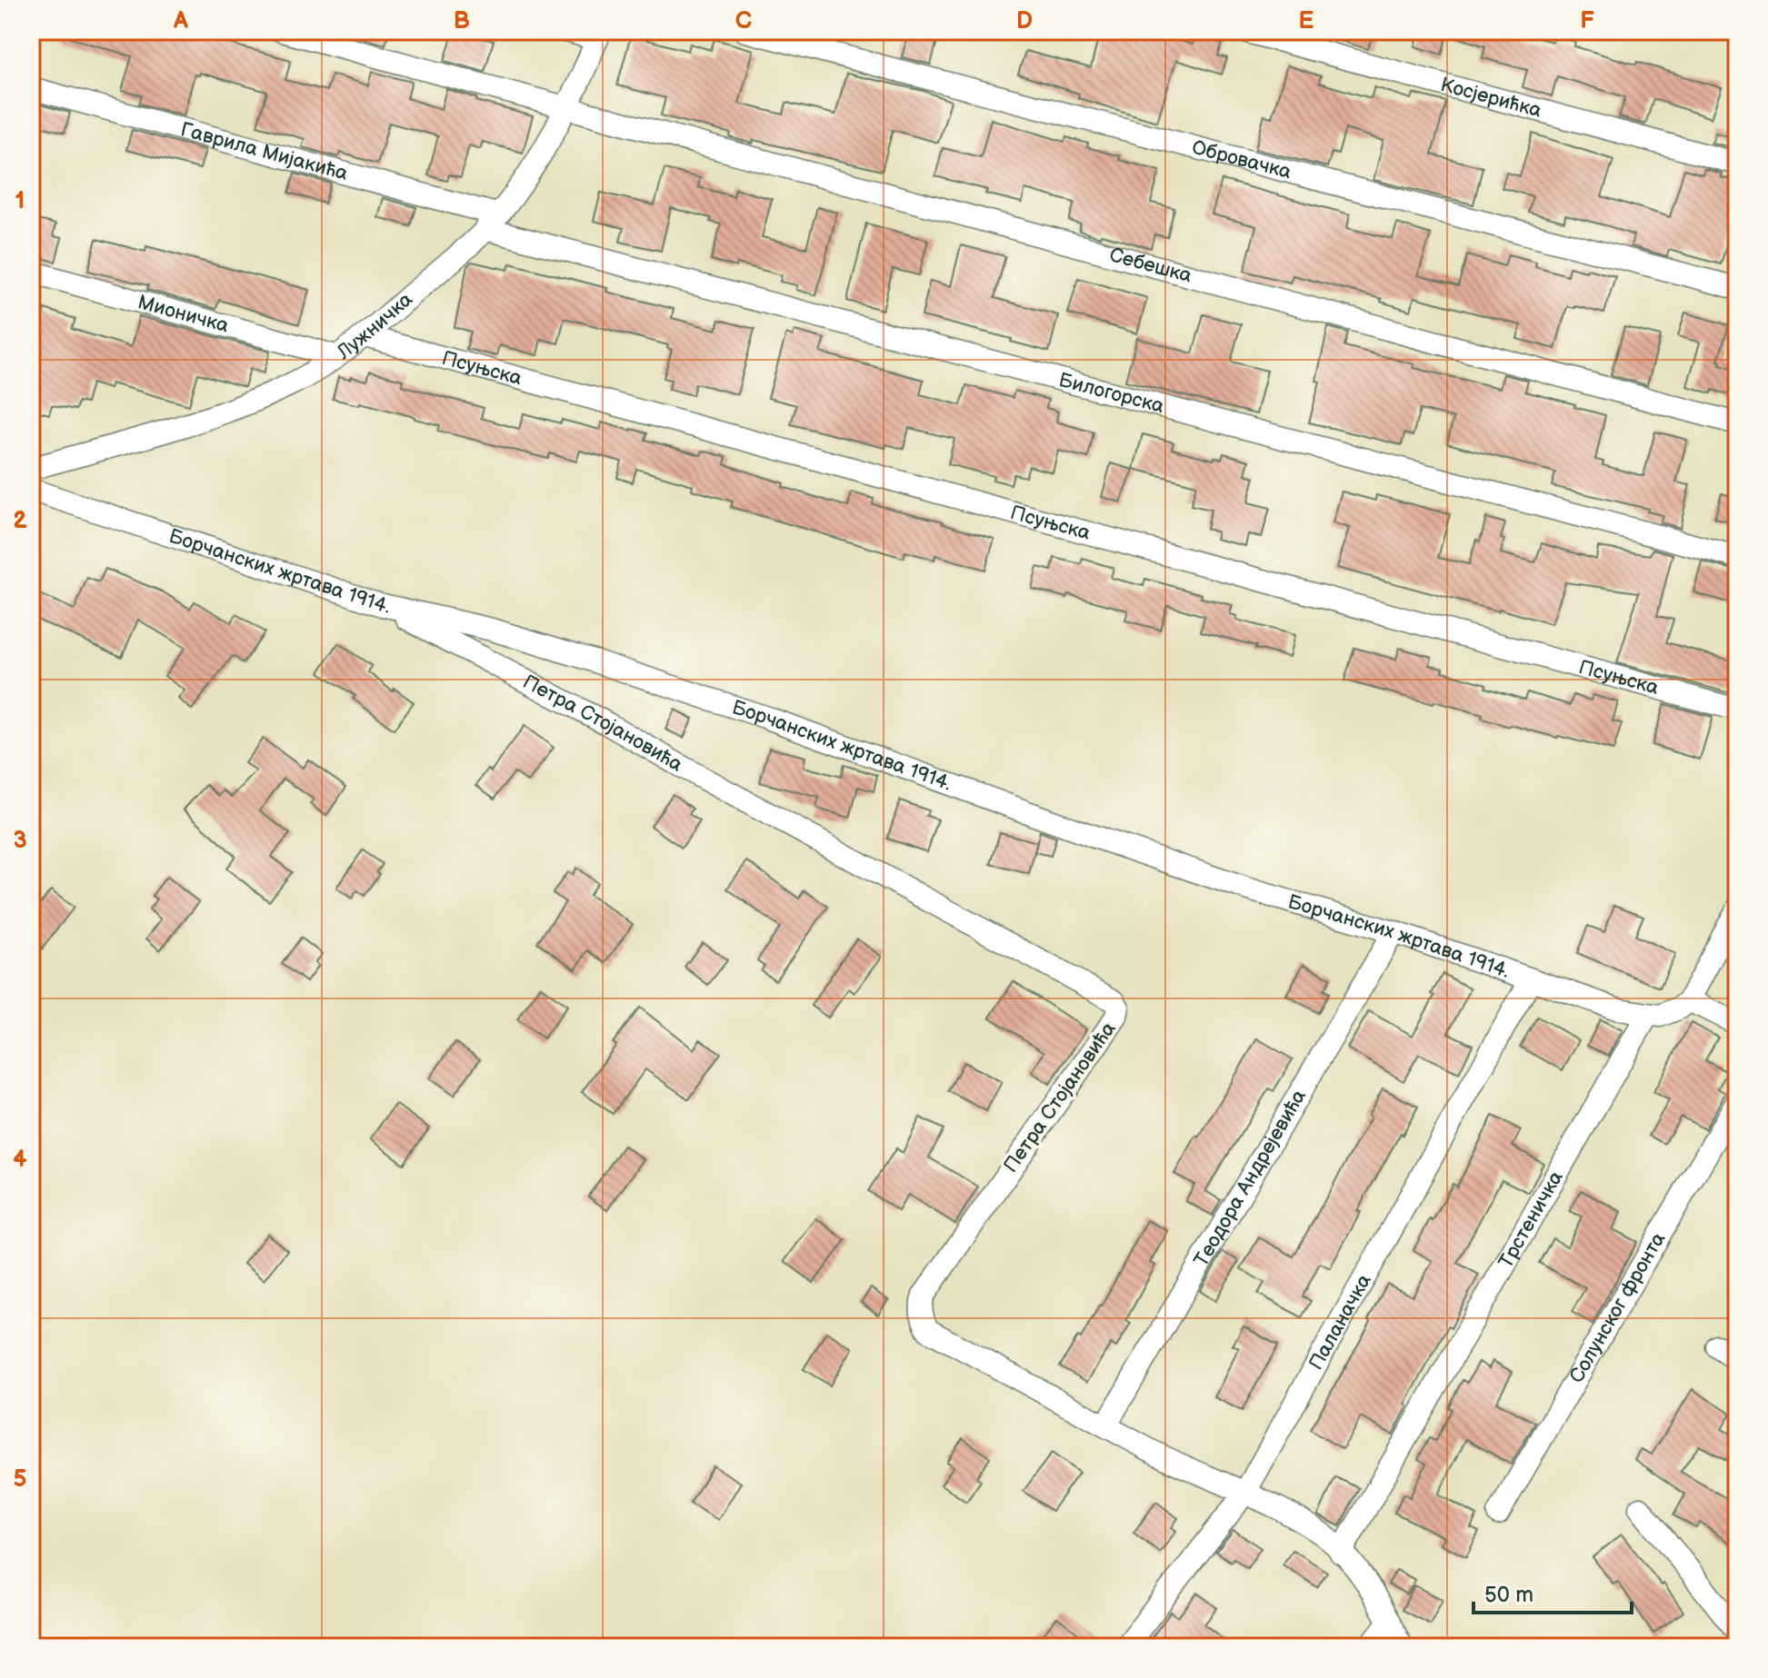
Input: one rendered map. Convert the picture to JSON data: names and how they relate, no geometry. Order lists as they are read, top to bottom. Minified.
{"streets":{"street":["Косјерићка","Гаврила Мијакића","Обровачка","Себешка","Мионичка","Лужничка","Псуњска","Билогорска","Борчанских жртава 1914.","Петра Стојановића","Теодора Андрејевића","Трстеничка","Солунског фронта","Паланачка"]},"crossings":[["Гаврила Мијакића","Лужничка"],["Гаврила Мијакића","Билогорска"],["Себешка","Лужничка"],["Мионичка","Лужничка"],["Лужничка","Псуњска"],["Лужничка","Билогорска"],["Борчанских жртава 1914.","Петра Стојановића"],["Борчанских жртава 1914.","Теодора Андрејевића"],["Борчанских жртава 1914.","Трстеничка"],["Борчанских жртава 1914.","Паланачка"],["Петра Стојановића","Теодора Андрејевића"],["Петра Стојановића","Трстеничка"],["Петра Стојановића","Паланачка"]],"scale_bar":"50 m","grid":{"columns":["A","B","C","D","E","F"],"rows":["1","2","3","4","5"]}}
